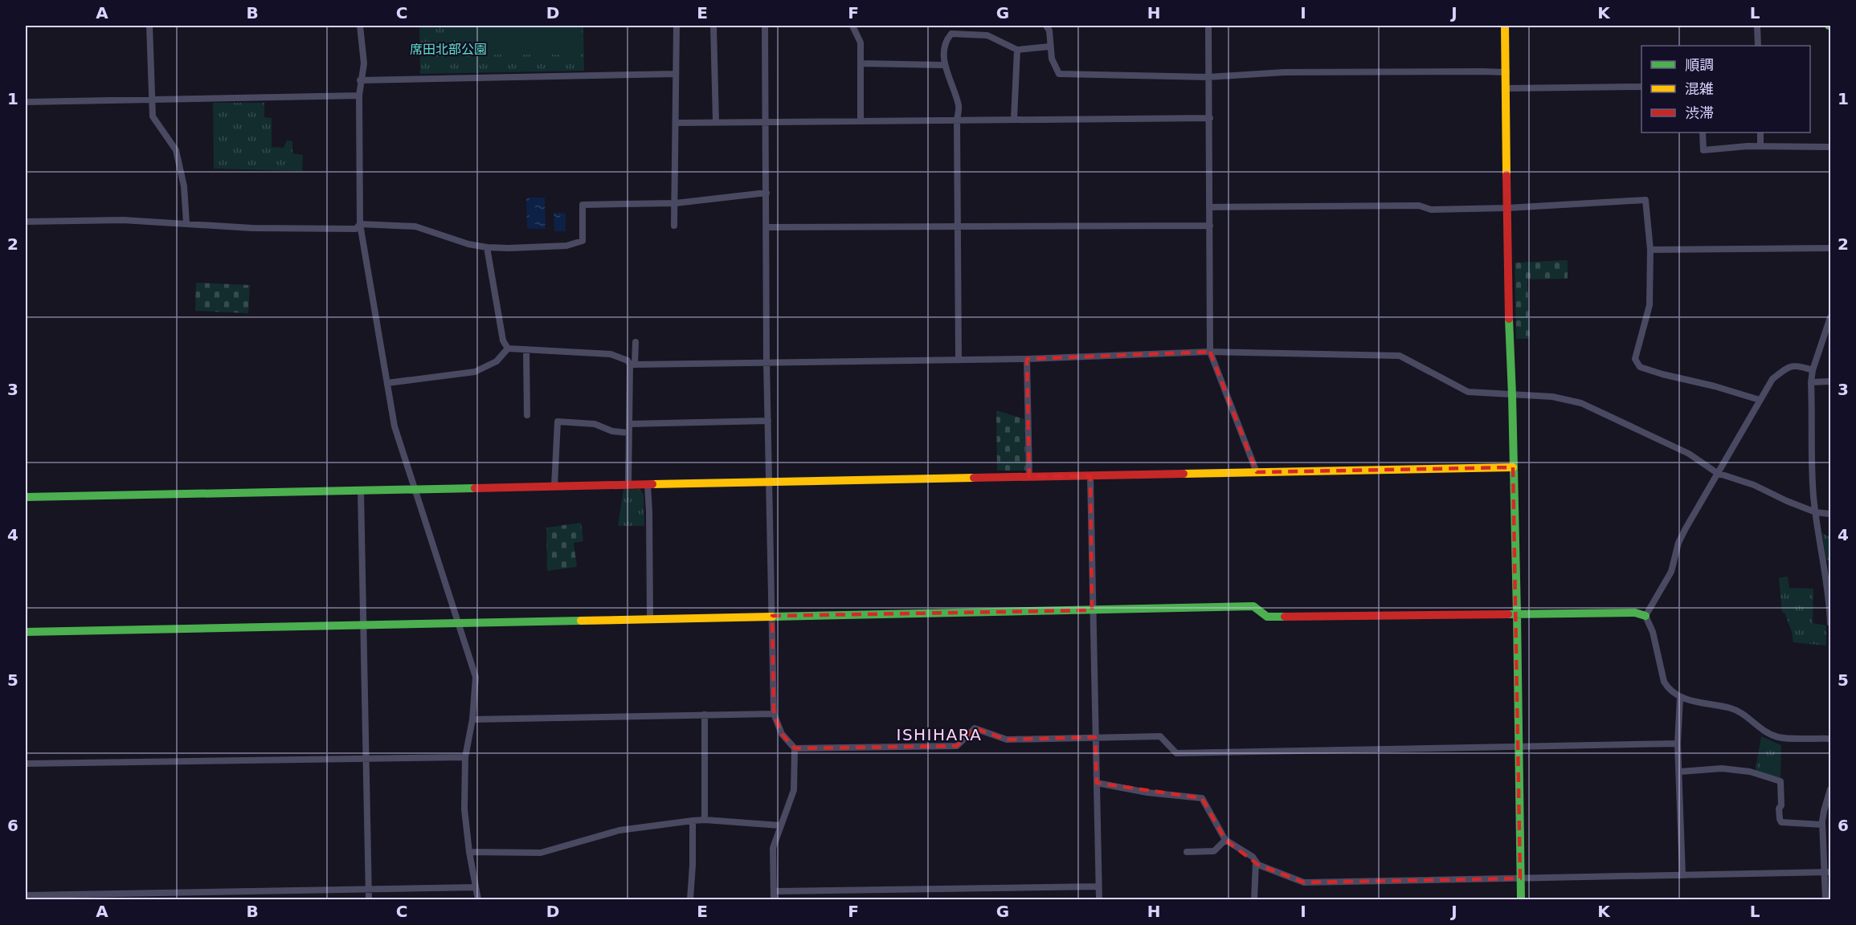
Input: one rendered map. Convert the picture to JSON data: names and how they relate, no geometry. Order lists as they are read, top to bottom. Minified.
{"districts":["ISHIHARA"],"parks":["席田北部公園"],"legend":["順調","混雑","渋滞"],"grid":{"columns":["A","B","C","D","E","F","G","H","I","J","K","L"],"rows":["1","2","3","4","5","6"]}}
